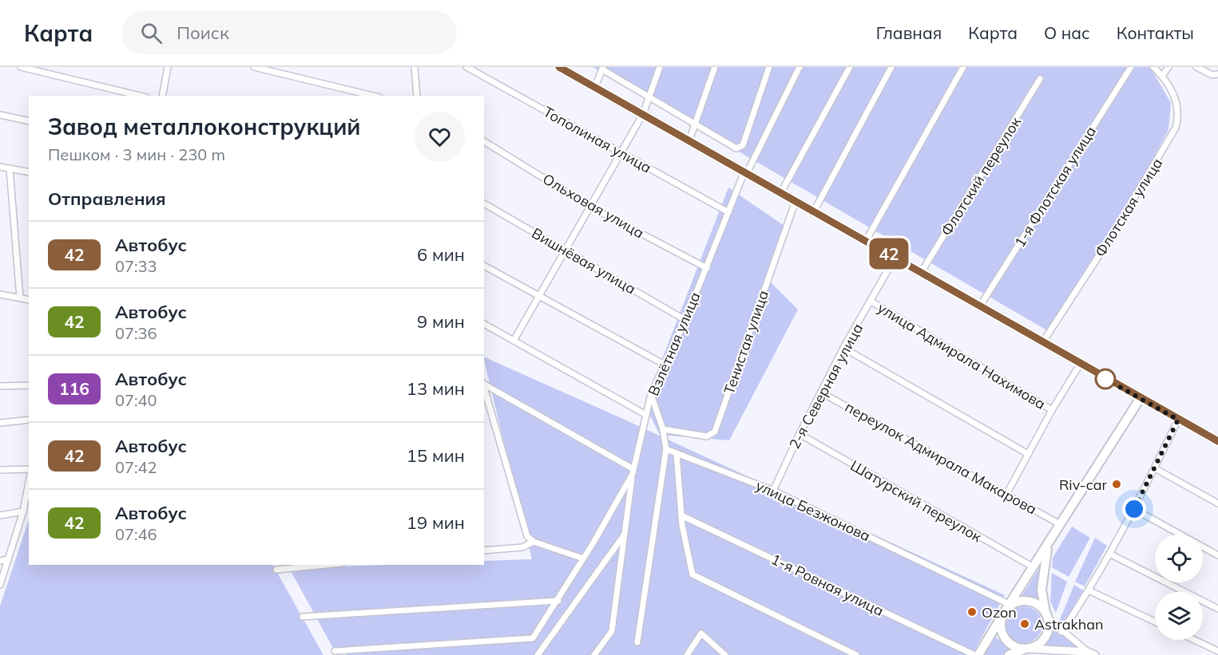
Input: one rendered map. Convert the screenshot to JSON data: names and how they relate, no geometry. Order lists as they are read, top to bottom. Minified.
{"streets":{"street":["Тополиная улица","Флотский переулок","1-я Флотская улица","Ольховая улица","Флотская улица","Вишнёвая улица","Тенистая улица","Взлётная улица","улица Адмирала Нахимова","2-я Северная улица","переулок Адмирала Макарова","Шатурский переулок","улица Безжонова","1-я Ровная улица"]},"crossings":[["Тополиная улица","Взлётная улица"],["Ольховая улица","Взлётная улица"],["Вишнёвая улица","Взлётная улица"],["улица Адмирала Нахимова","2-я Северная улица"],["2-я Северная улица","переулок Адмирала Макарова"],["2-я Северная улица","Шатурский переулок"],["2-я Северная улица","улица Безжонова"]],"places":["Riv-car","Ozon","Astrakhan"],"lines":["bus line 42"],"page":{"header":"Карта","search":"Поиск","nav":["Главная","Карта","О нас","Контакты"],"on_map":"42","heading":[["Завод металлоконструкций","Пешком · 3 мин · 230 m"],"Отправления"],"list":[{"mark":"42","name":"Автобус","note":"07:33","value":"6 мин"},{"mark":"42","name":"Автобус","note":"07:36","value":"9 мин"},{"mark":"116","name":"Автобус","note":"07:40","value":"13 мин"},{"mark":"42","name":"Автобус","note":"07:42","value":"15 мин"},{"mark":"42","name":"Автобус","note":"07:46","value":"19 мин"}]}}
